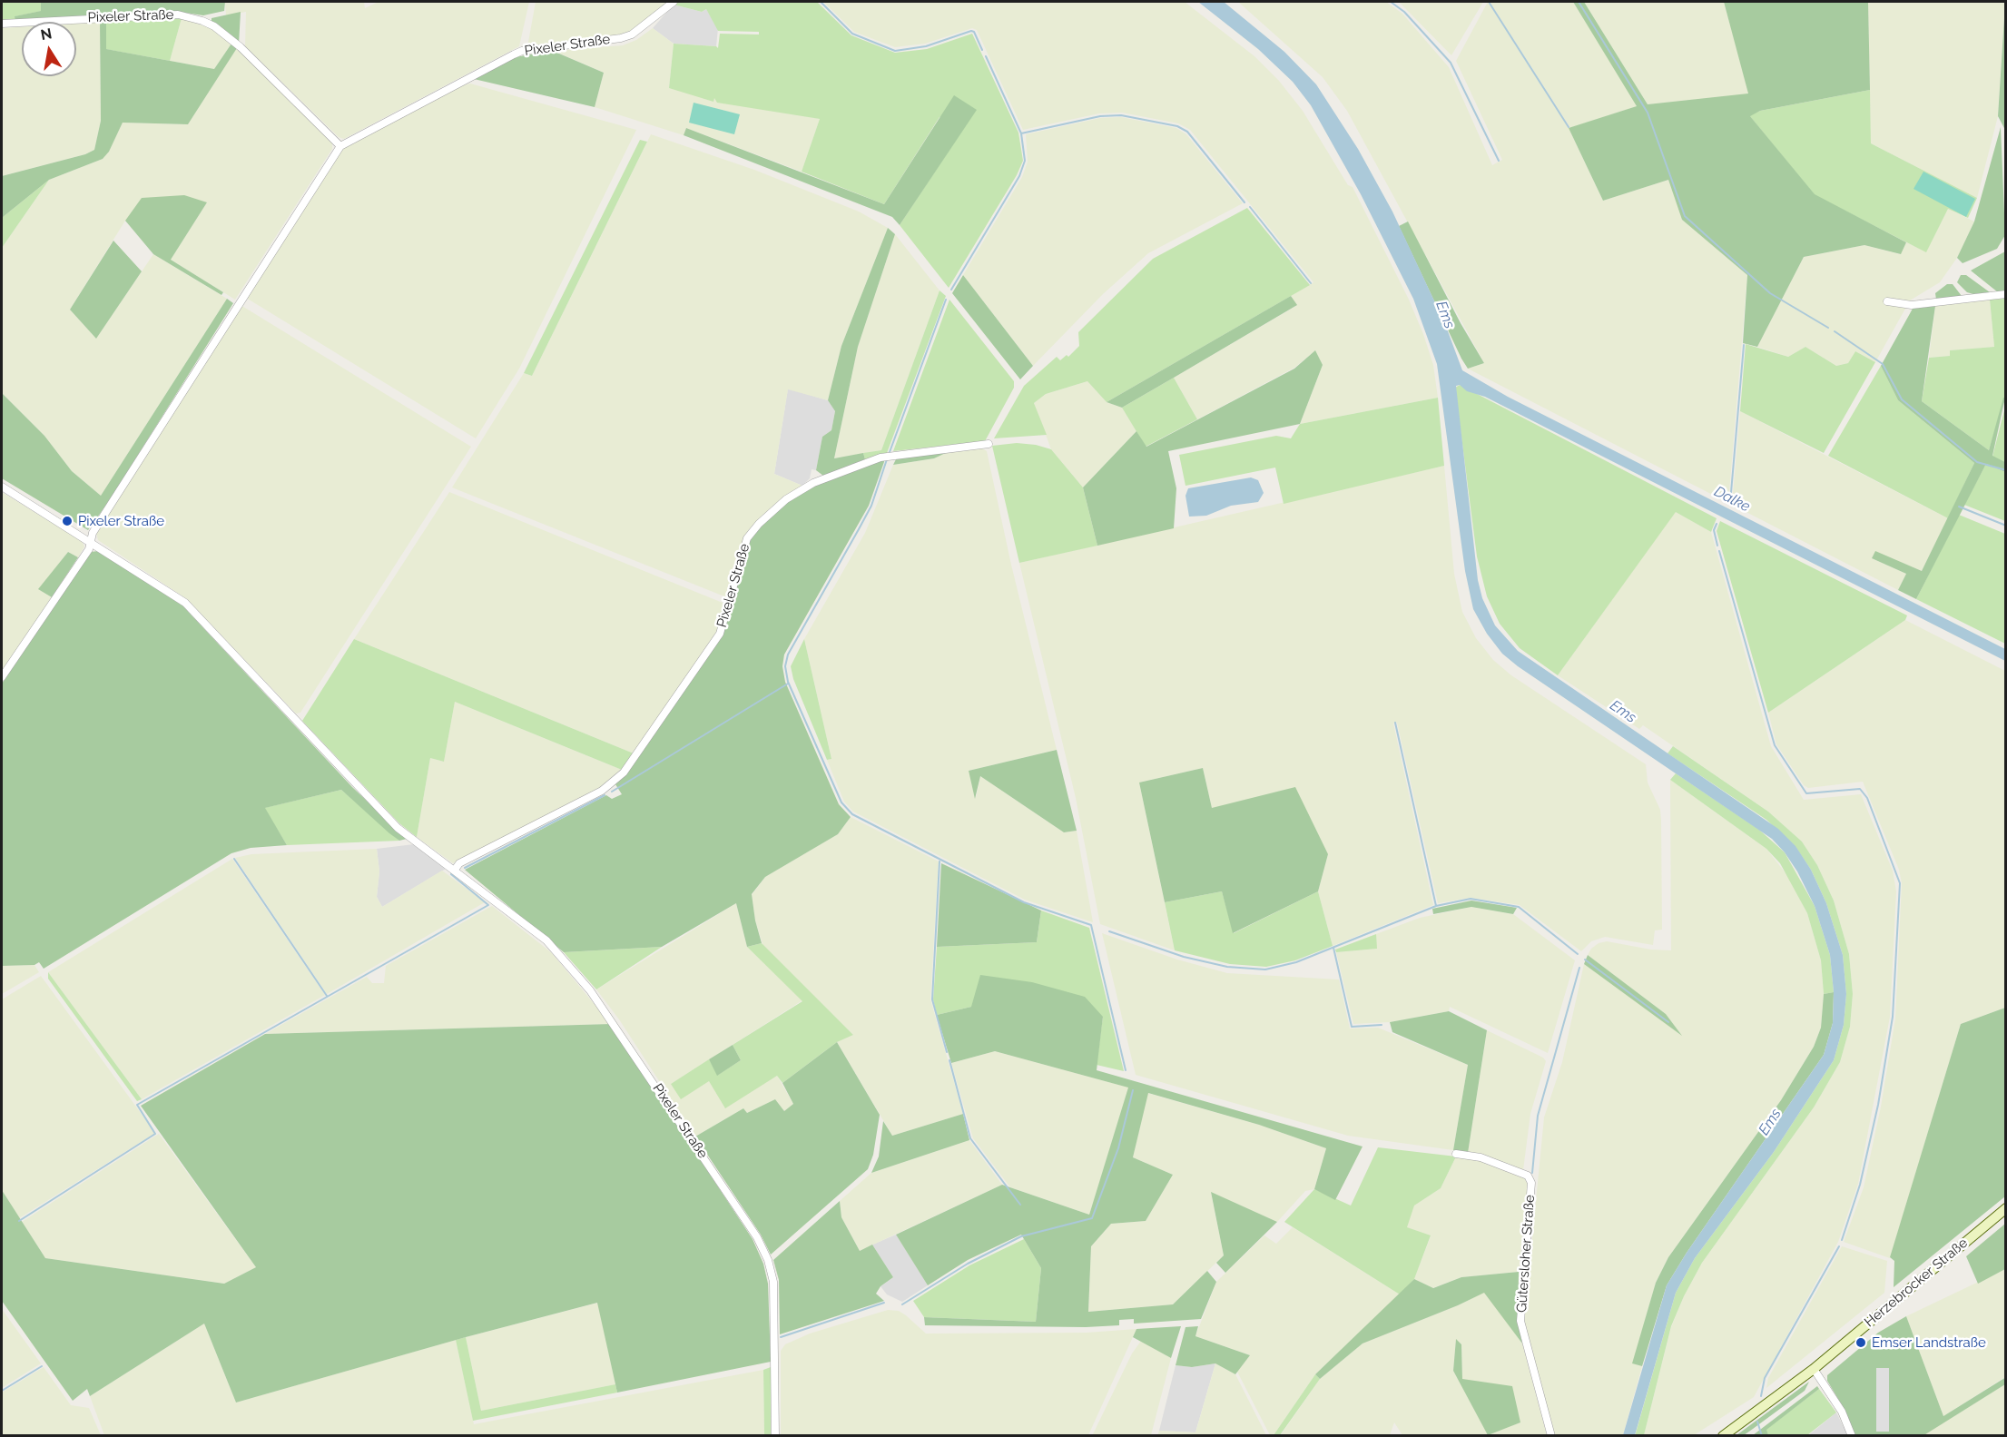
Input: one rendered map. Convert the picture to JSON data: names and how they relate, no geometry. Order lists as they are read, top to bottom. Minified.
{"streets":{"main road":["Herzebrocker Straße"],"street":["Pixeler Straße","Gütersloher Straße"]},"water":["Ems","Dalke"],"places":["Pixeler Straße","Emser Landstraße"],"north":"top"}
